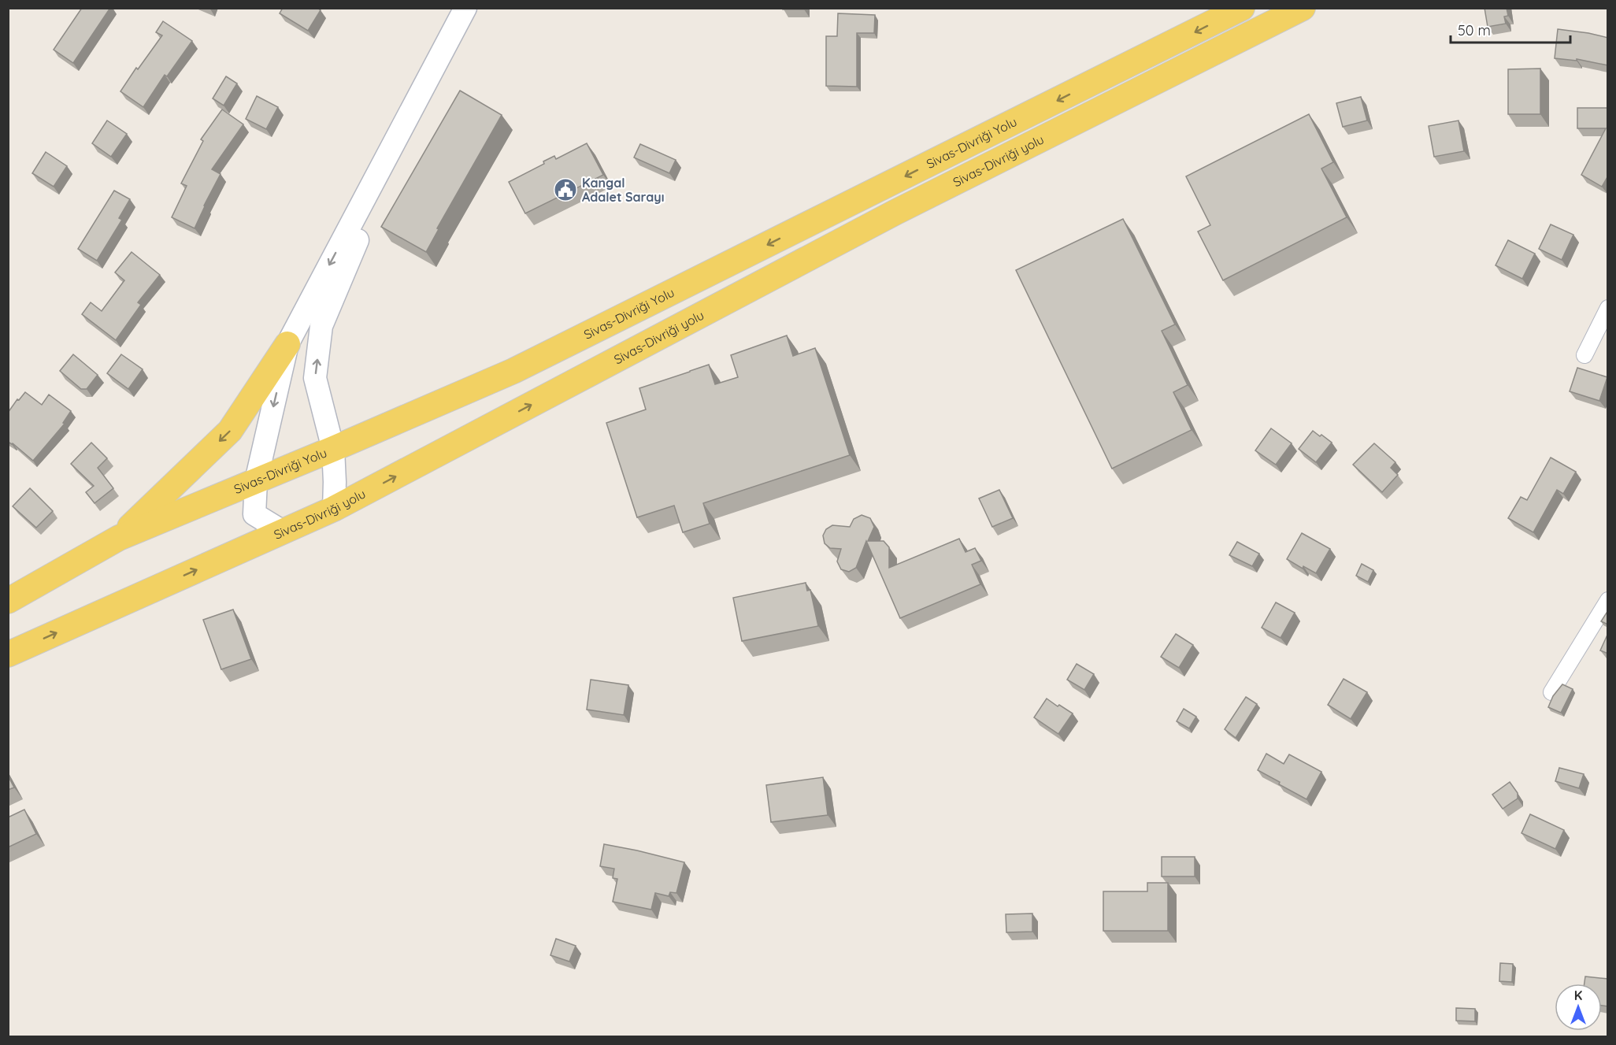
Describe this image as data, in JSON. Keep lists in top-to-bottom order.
{
  "streets": {
    "main road": ["Sivas-Divriği Yolu", "Sivas-Divriği yolu"]
  },
  "one_way": ["Sivas-Divriği Yolu", "Sivas-Divriği yolu"],
  "places": {
    "public building": ["Kangal Adalet Sarayı"]
  },
  "scale_bar": "50 m",
  "north": "top"
}
